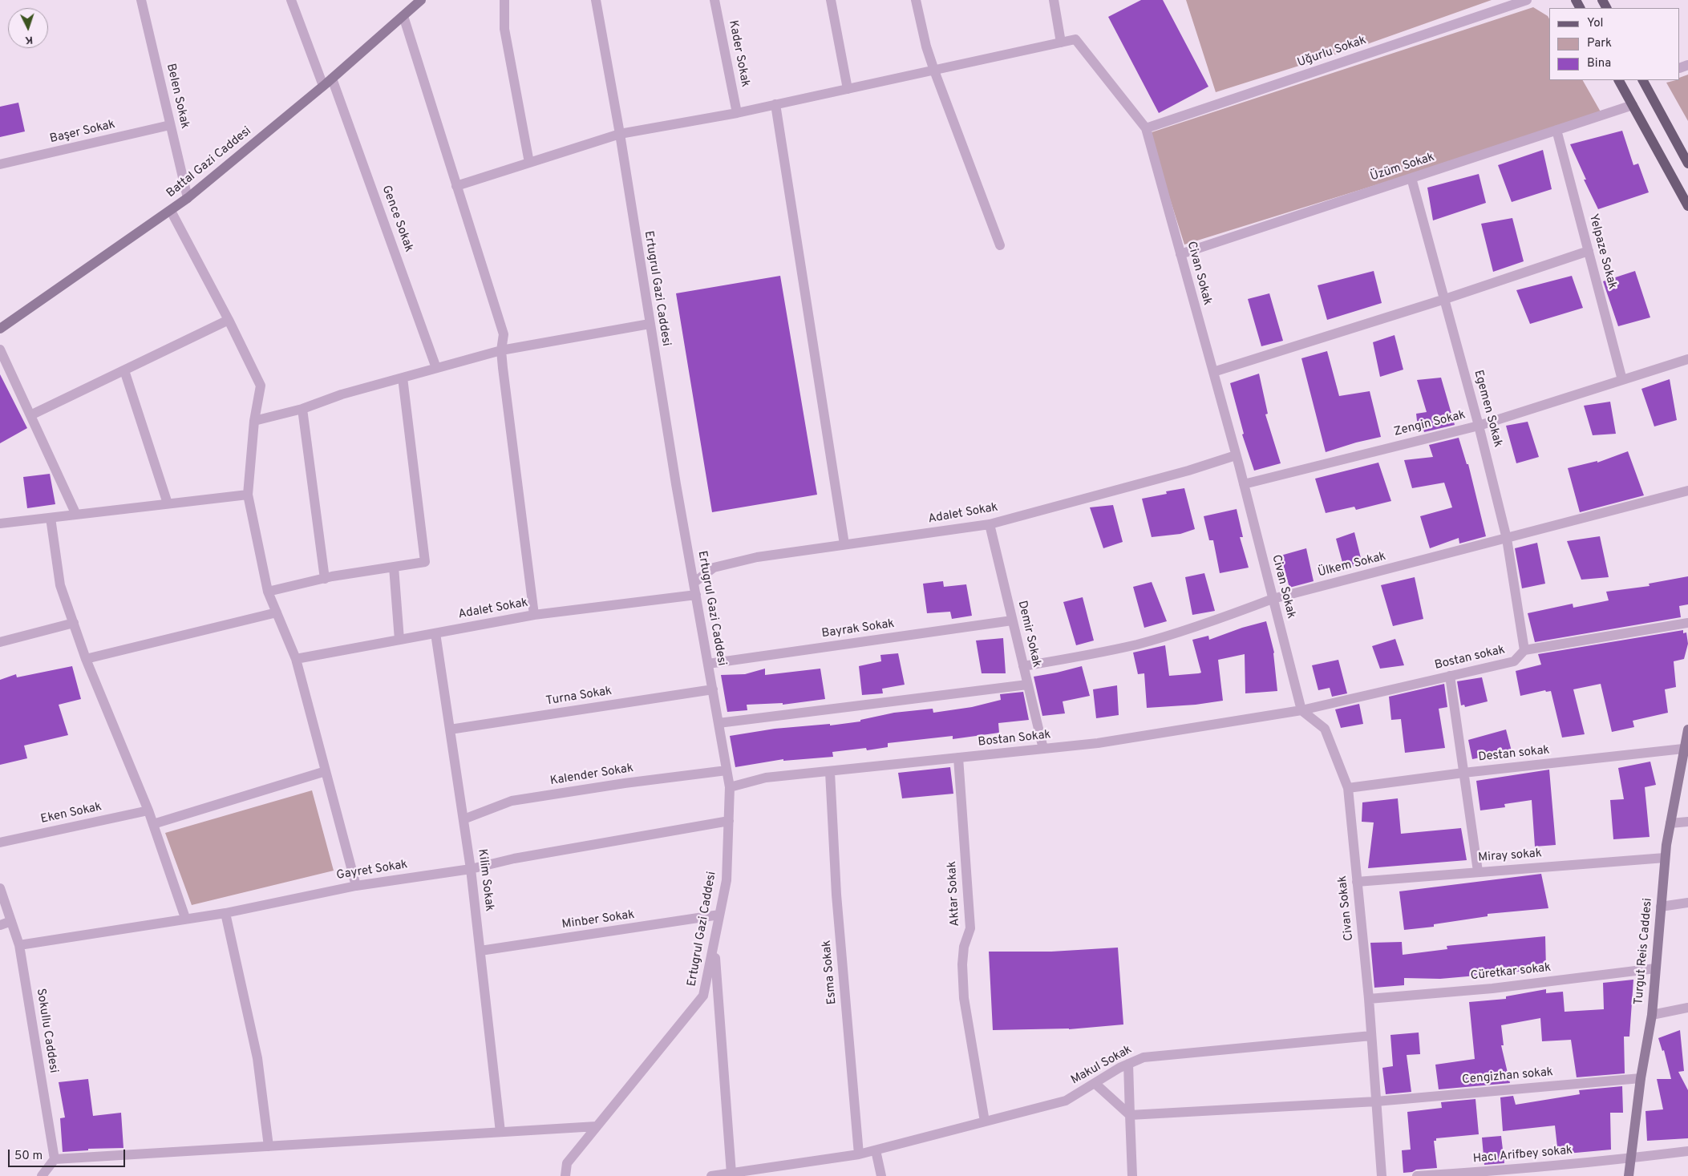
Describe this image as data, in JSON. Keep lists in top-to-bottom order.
{
  "streets": {
    "street": [
      "Uğurlu Sokak",
      "Kader Sokak",
      "Belen Sokak",
      "Başer Sokak",
      "Battal Gazi Caddesi",
      "Üzüm Sokak",
      "Gence Sokak",
      "Yelpaze Sokak",
      "Civan Sokak",
      "Ertugrul Gazi Caddesi",
      "Egemen Sokak",
      "Zengin Sokak",
      "Adalet Sokak",
      "Ülkem Sokak",
      "Bayrak Sokak",
      "Demir Sokak",
      "Bostan sokak",
      "Turna Sokak",
      "Bostan Sokak",
      "Destan sokak",
      "Kalender Sokak",
      "Eken Sokak",
      "Miray sokak",
      "Gayret Sokak",
      "Kilim Sokak",
      "Aktar Sokak",
      "Minber Sokak",
      "Turgut Reis Caddesi",
      "Esma Sokak",
      "Cüretkar sokak",
      "Sokullu Caddesi",
      "Makul Sokak",
      "Cengizhan sokak",
      "Hacı Arifbey sokak"
    ]
  },
  "crossings": [
    ["Uğurlu Sokak", "Civan Sokak"],
    ["Belen Sokak", "Başer Sokak"],
    ["Belen Sokak", "Battal Gazi Caddesi"],
    ["Battal Gazi Caddesi", "Gence Sokak"],
    ["Üzüm Sokak", "Yelpaze Sokak"],
    ["Üzüm Sokak", "Civan Sokak"],
    ["Üzüm Sokak", "Egemen Sokak"],
    ["Yelpaze Sokak", "Zengin Sokak"],
    ["Civan Sokak", "Zengin Sokak"],
    ["Civan Sokak", "Adalet Sokak"],
    ["Civan Sokak", "Ülkem Sokak"],
    ["Civan Sokak", "Bostan sokak"],
    ["Civan Sokak", "Bostan Sokak"],
    ["Civan Sokak", "Destan sokak"],
    ["Civan Sokak", "Miray sokak"],
    ["Civan Sokak", "Cüretkar sokak"],
    ["Civan Sokak", "Makul Sokak"],
    ["Civan Sokak", "Cengizhan sokak"],
    ["Ertugrul Gazi Caddesi", "Adalet Sokak"],
    ["Ertugrul Gazi Caddesi", "Bayrak Sokak"],
    ["Ertugrul Gazi Caddesi", "Turna Sokak"],
    ["Ertugrul Gazi Caddesi", "Bostan Sokak"],
    ["Ertugrul Gazi Caddesi", "Kalender Sokak"],
    ["Ertugrul Gazi Caddesi", "Gayret Sokak"],
    ["Ertugrul Gazi Caddesi", "Minber Sokak"],
    ["Egemen Sokak", "Zengin Sokak"],
    ["Egemen Sokak", "Ülkem Sokak"],
    ["Egemen Sokak", "Bostan sokak"],
    ["Adalet Sokak", "Demir Sokak"],
    ["Adalet Sokak", "Kilim Sokak"],
    ["Ülkem Sokak", "Demir Sokak"],
    ["Bayrak Sokak", "Demir Sokak"],
    ["Demir Sokak", "Bostan Sokak"],
    ["Bostan sokak", "Bostan Sokak"],
    ["Turna Sokak", "Kilim Sokak"],
    ["Bostan Sokak", "Aktar Sokak"],
    ["Bostan Sokak", "Esma Sokak"],
    ["Destan sokak", "Turgut Reis Caddesi"],
    ["Kalender Sokak", "Kilim Sokak"],
    ["Miray sokak", "Turgut Reis Caddesi"],
    ["Gayret Sokak", "Kilim Sokak"],
    ["Gayret Sokak", "Sokullu Caddesi"],
    ["Kilim Sokak", "Minber Sokak"],
    ["Aktar Sokak", "Makul Sokak"],
    ["Turgut Reis Caddesi", "Cüretkar sokak"],
    ["Turgut Reis Caddesi", "Cengizhan sokak"],
    ["Turgut Reis Caddesi", "Hacı Arifbey sokak"]
  ],
  "legend": ["Yol", "Park", "Bina"],
  "scale_bar": "50 m",
  "north": "bottom"
}
